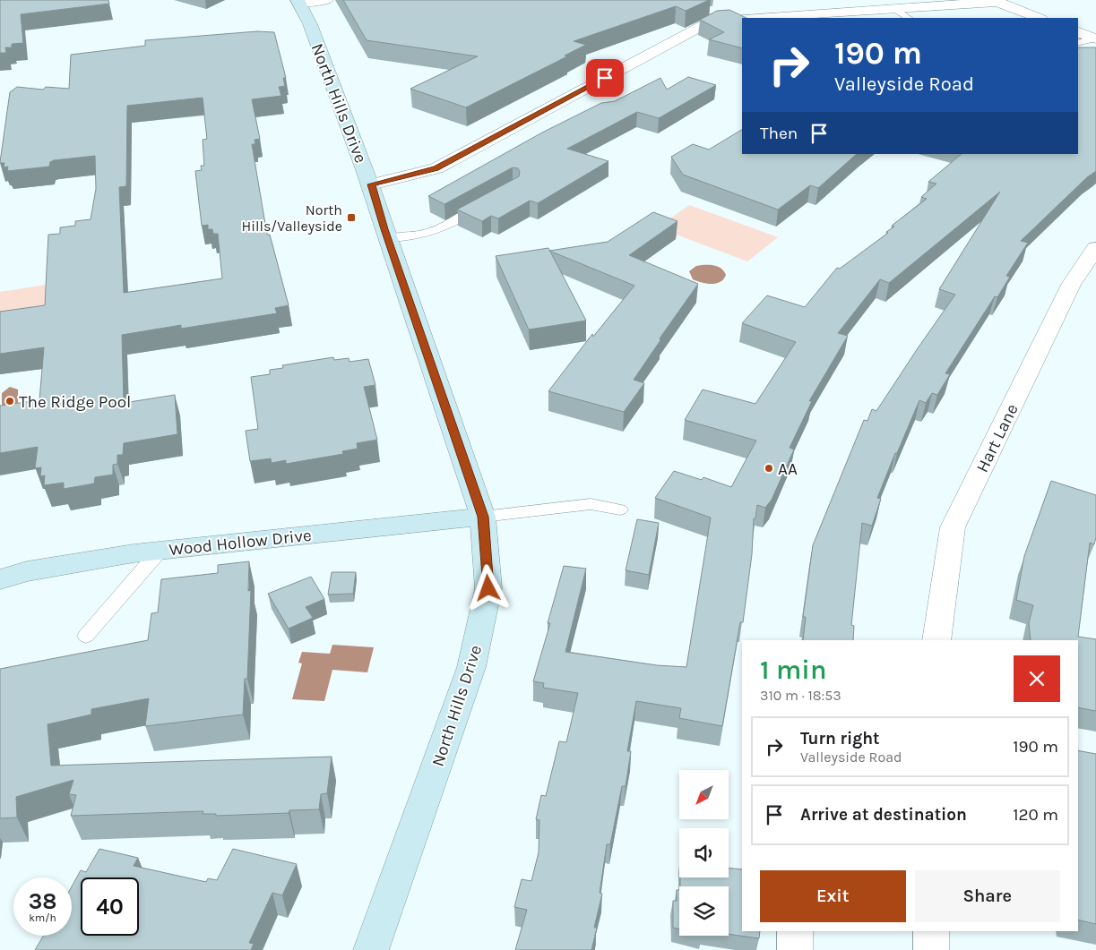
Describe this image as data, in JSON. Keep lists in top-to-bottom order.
{
  "streets": {
    "street": ["North Hills Drive", "Hart Lane", "Wood Hollow Drive"]
  },
  "crossings": [
    ["North Hills Drive", "Wood Hollow Drive"]
  ],
  "places": {
    "transit": ["North Hills/Valleyside"],
    "other": ["The Ridge Pool", "AA"]
  },
  "north": "bottom left",
  "page": {
    "turn": ["190 m", "Valleyside Road"],
    "then": "Then",
    "heading": ["1 min", "310 m · 18:53"],
    "list": [
      {
        "name": "Turn right",
        "note": "Valleyside Road",
        "value": "190 m"
      },
      {
        "name": "Arrive at destination",
        "value": "120 m"
      }
    ],
    "buttons": ["Exit", "Share"],
    "speed": "38 km/h",
    "limit": "40"
  }
}
